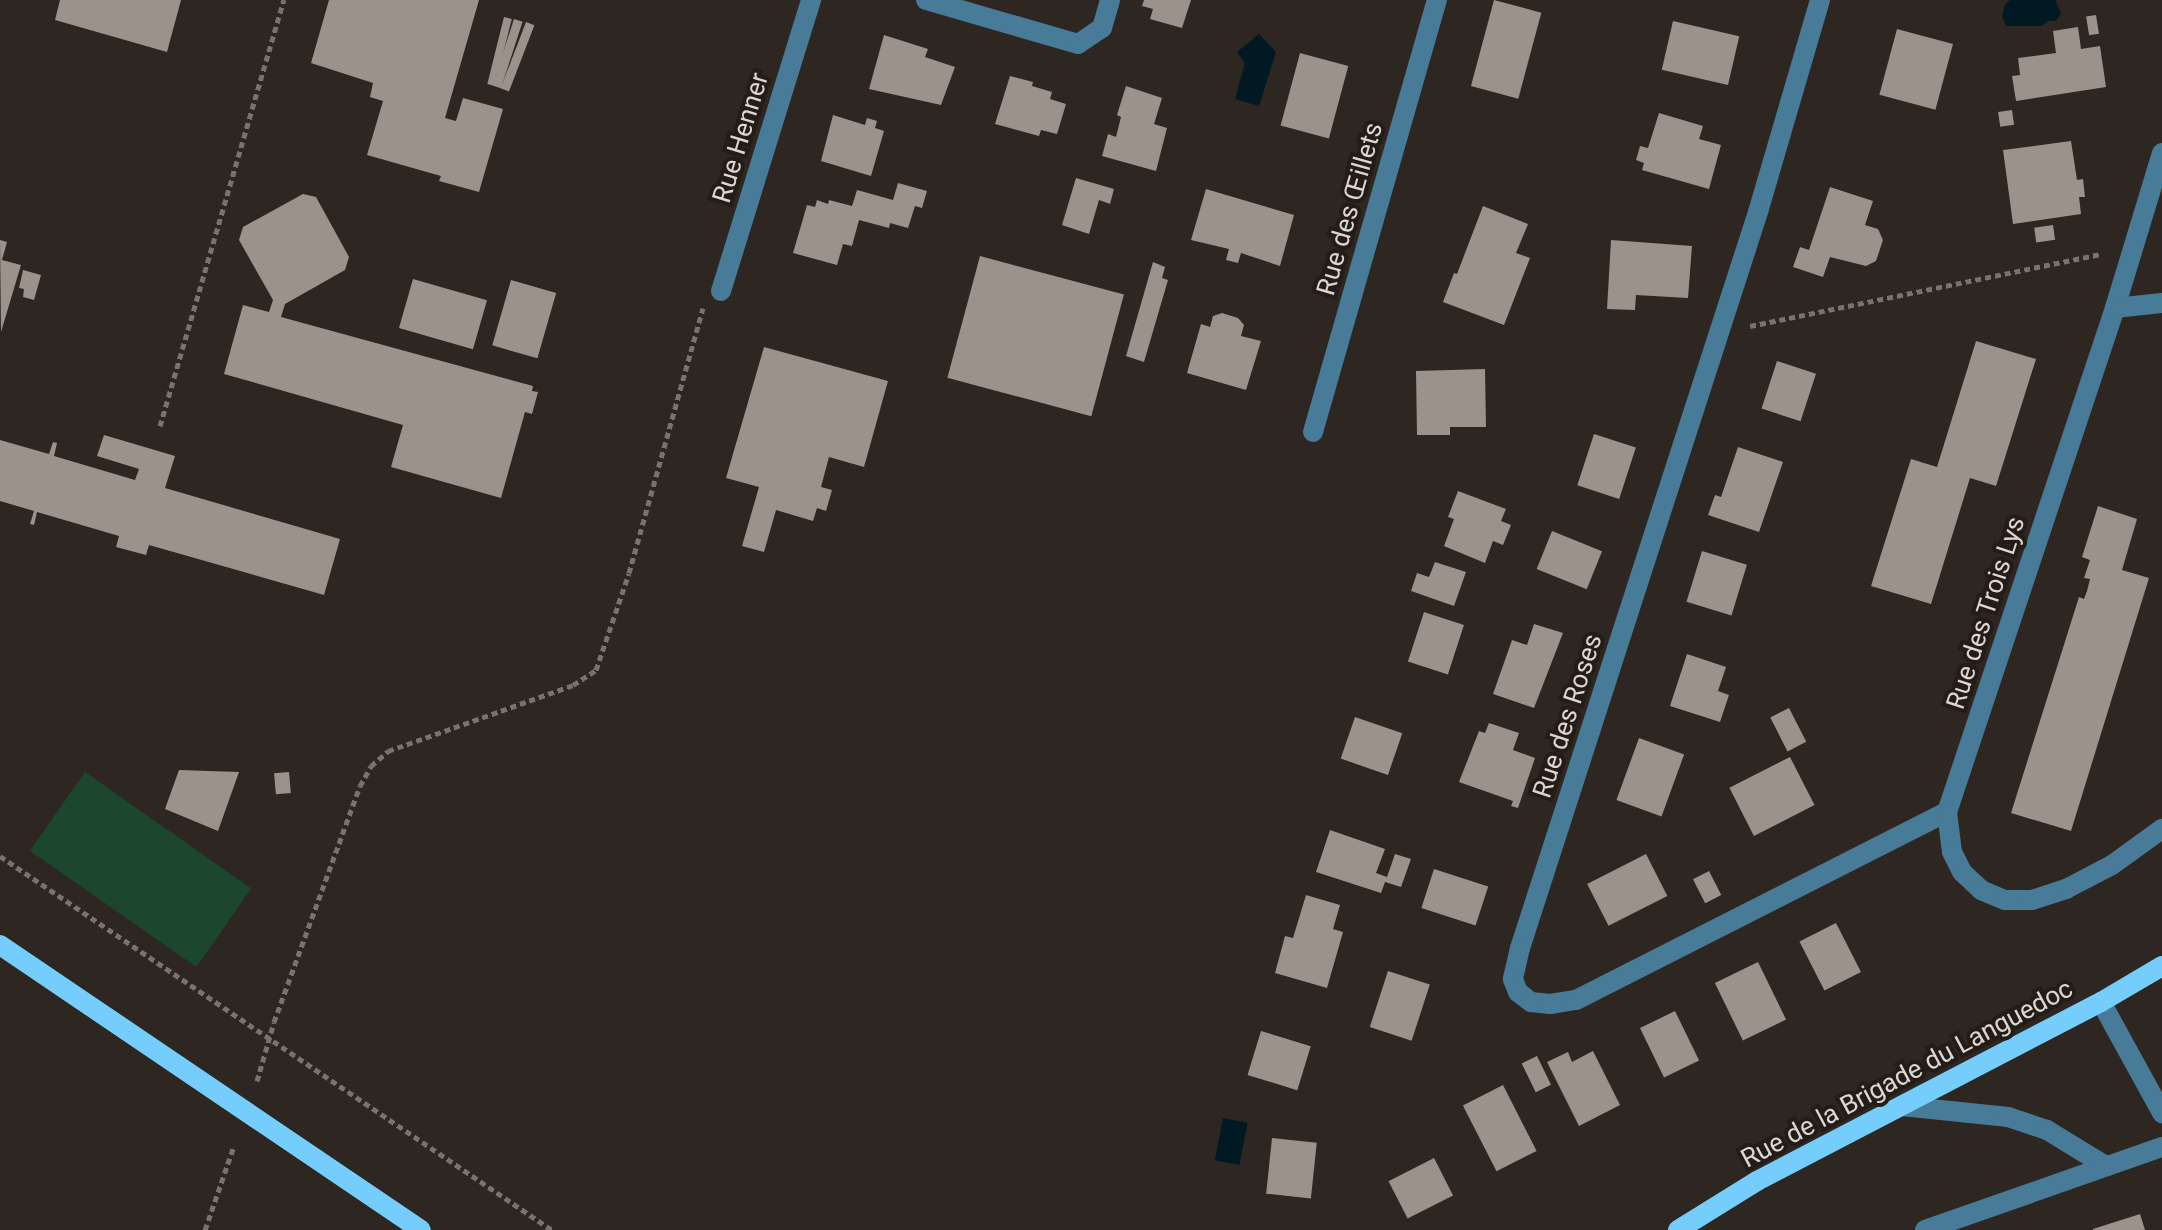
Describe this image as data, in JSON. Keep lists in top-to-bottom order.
{
  "streets": {
    "main road": ["Rue de la Brigade du Languedoc"],
    "street": [
      "Rue Henner",
      "Rue des Œillets",
      "Rue des Trois Lys",
      "Rue des Roses"
    ]
  },
  "crossings": [
    ["Rue des Trois Lys", "Rue des Roses"]
  ]
}
